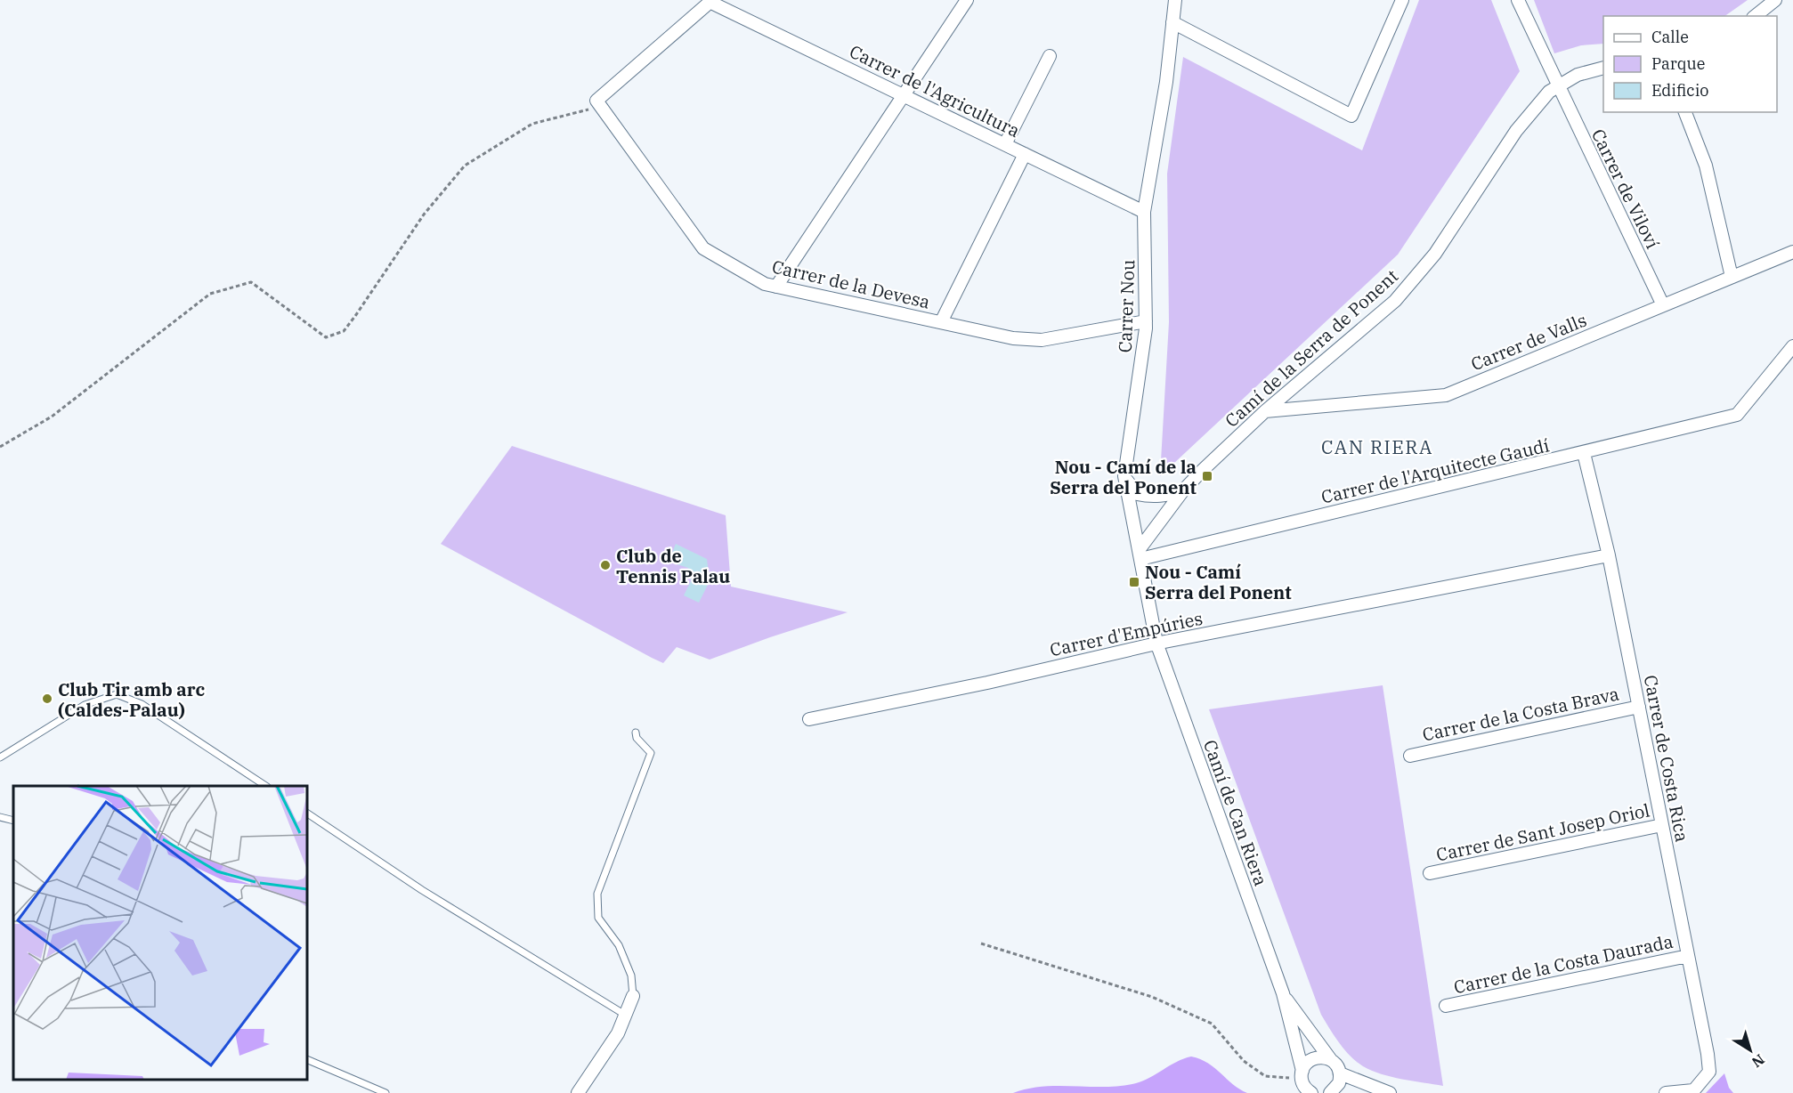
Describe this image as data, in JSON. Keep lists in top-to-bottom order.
{
  "streets": {
    "street": [
      "Carrer de l'Agricultura",
      "Carrer de Viloví",
      "Carrer de la Devesa",
      "Carrer Nou",
      "Carrer de Valls",
      "Camí de la Serra de Ponent",
      "Carrer de l'Arquitecte Gaudí",
      "Carrer d'Empúries",
      "Carrer de la Costa Brava",
      "Carrer de Costa Rica",
      "Camí de Can Riera",
      "Carrer de Sant Josep Oriol",
      "Carrer de la Costa Daurada"
    ]
  },
  "crossings": [
    ["Carrer de l'Agricultura", "Carrer Nou"],
    ["Carrer de Viloví", "Carrer de Valls"],
    ["Carrer de Viloví", "Camí de la Serra de Ponent"],
    ["Carrer de la Devesa", "Carrer Nou"],
    ["Carrer Nou", "Camí de la Serra de Ponent"],
    ["Carrer Nou", "Carrer de l'Arquitecte Gaudí"],
    ["Carrer Nou", "Carrer d'Empúries"],
    ["Carrer Nou", "Camí de Can Riera"],
    ["Carrer de Valls", "Camí de la Serra de Ponent"],
    ["Camí de la Serra de Ponent", "Carrer de l'Arquitecte Gaudí"],
    ["Carrer de l'Arquitecte Gaudí", "Carrer de Costa Rica"],
    ["Carrer d'Empúries", "Carrer de Costa Rica"],
    ["Carrer d'Empúries", "Camí de Can Riera"],
    ["Carrer de la Costa Brava", "Carrer de Costa Rica"],
    ["Carrer de Costa Rica", "Carrer de Sant Josep Oriol"],
    ["Carrer de Costa Rica", "Carrer de la Costa Daurada"]
  ],
  "districts": ["CAN RIERA"],
  "places": {
    "transit": ["Nou - Camí de la Serra del Ponent", "Nou - Camí Serra del Ponent"],
    "other": ["Club de Tennis Palau", "Club Tir amb arc (Caldes-Palau)"]
  },
  "legend": ["Calle", "Parque", "Edificio"],
  "north": "bottom right"
}
